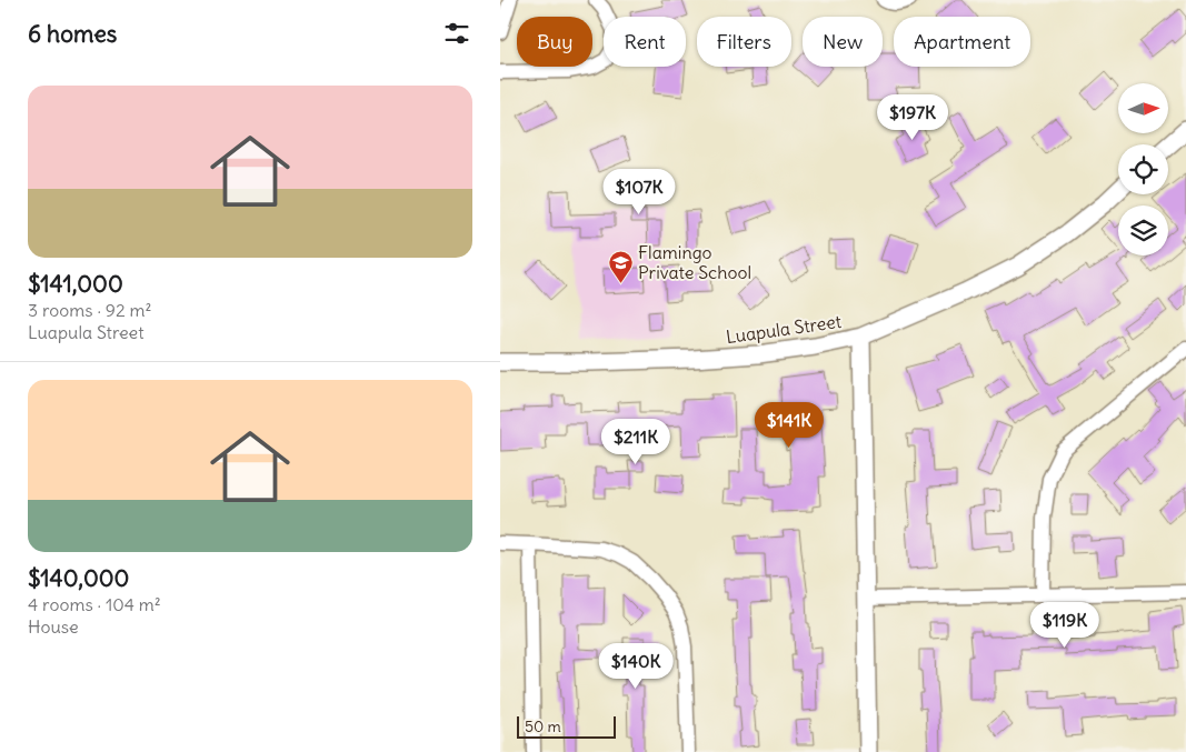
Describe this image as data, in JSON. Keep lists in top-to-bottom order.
{
  "streets": {
    "street": ["Luapula Street"]
  },
  "places": {
    "school or university": ["Flamingo Private School"]
  },
  "scale_bar": "50 m",
  "north": "right",
  "page": {
    "heading": "6 homes",
    "chip": [
      "Buy",
      "Rent",
      "Filters",
      "New",
      "Apartment"
    ],
    "list": [
      {
        "name": "$141,000",
        "note": "3 rooms · 92 m² · Luapula Street"
      },
      {
        "name": "$140,000",
        "note": "4 rooms · 104 m² · House"
      }
    ],
    "price": [
      "$197K",
      "$107K",
      "$141K",
      "$211K",
      "$119K",
      "$140K"
    ],
    "scale": "50 m"
  }
}
